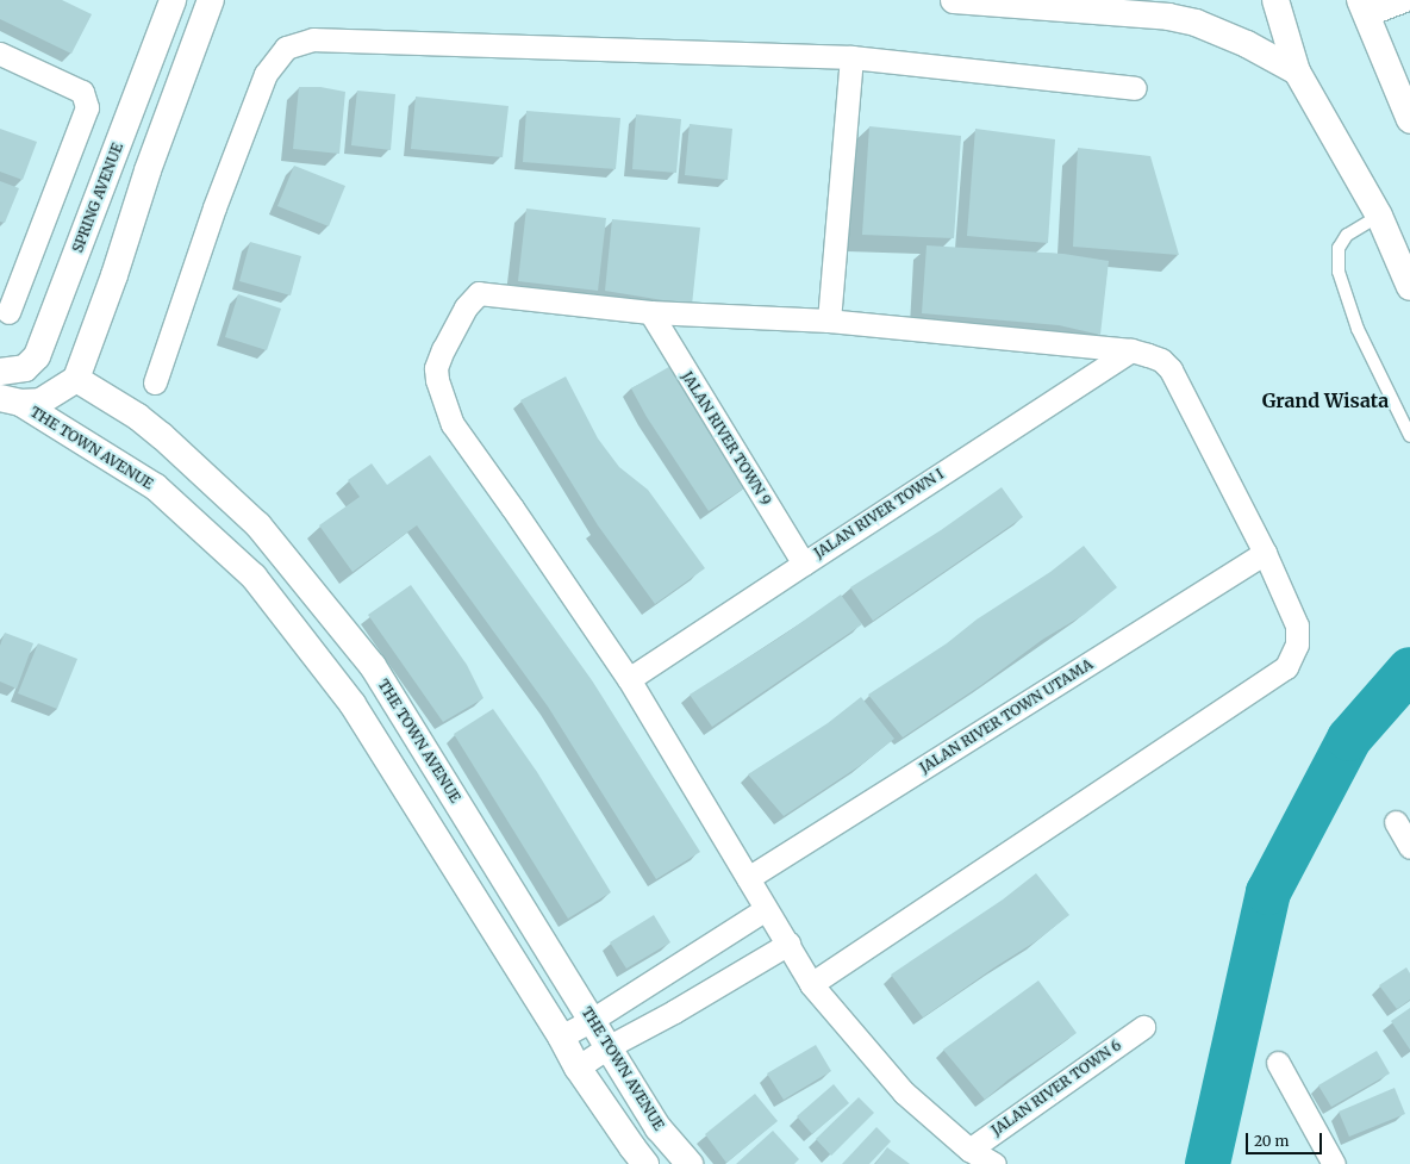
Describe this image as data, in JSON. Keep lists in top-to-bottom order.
{
  "streets": {
    "street": [
      "SPRING AVENUE",
      "JALAN RIVER TOWN 9",
      "THE TOWN AVENUE",
      "JALAN RIVER TOWN I",
      "JALAN RIVER TOWN UTAMA",
      "JALAN RIVER TOWN 6"
    ]
  },
  "crossings": [
    ["JALAN RIVER TOWN 9", "JALAN RIVER TOWN I"]
  ],
  "districts": ["Grand Wisata"],
  "scale_bar": "20 m"
}
